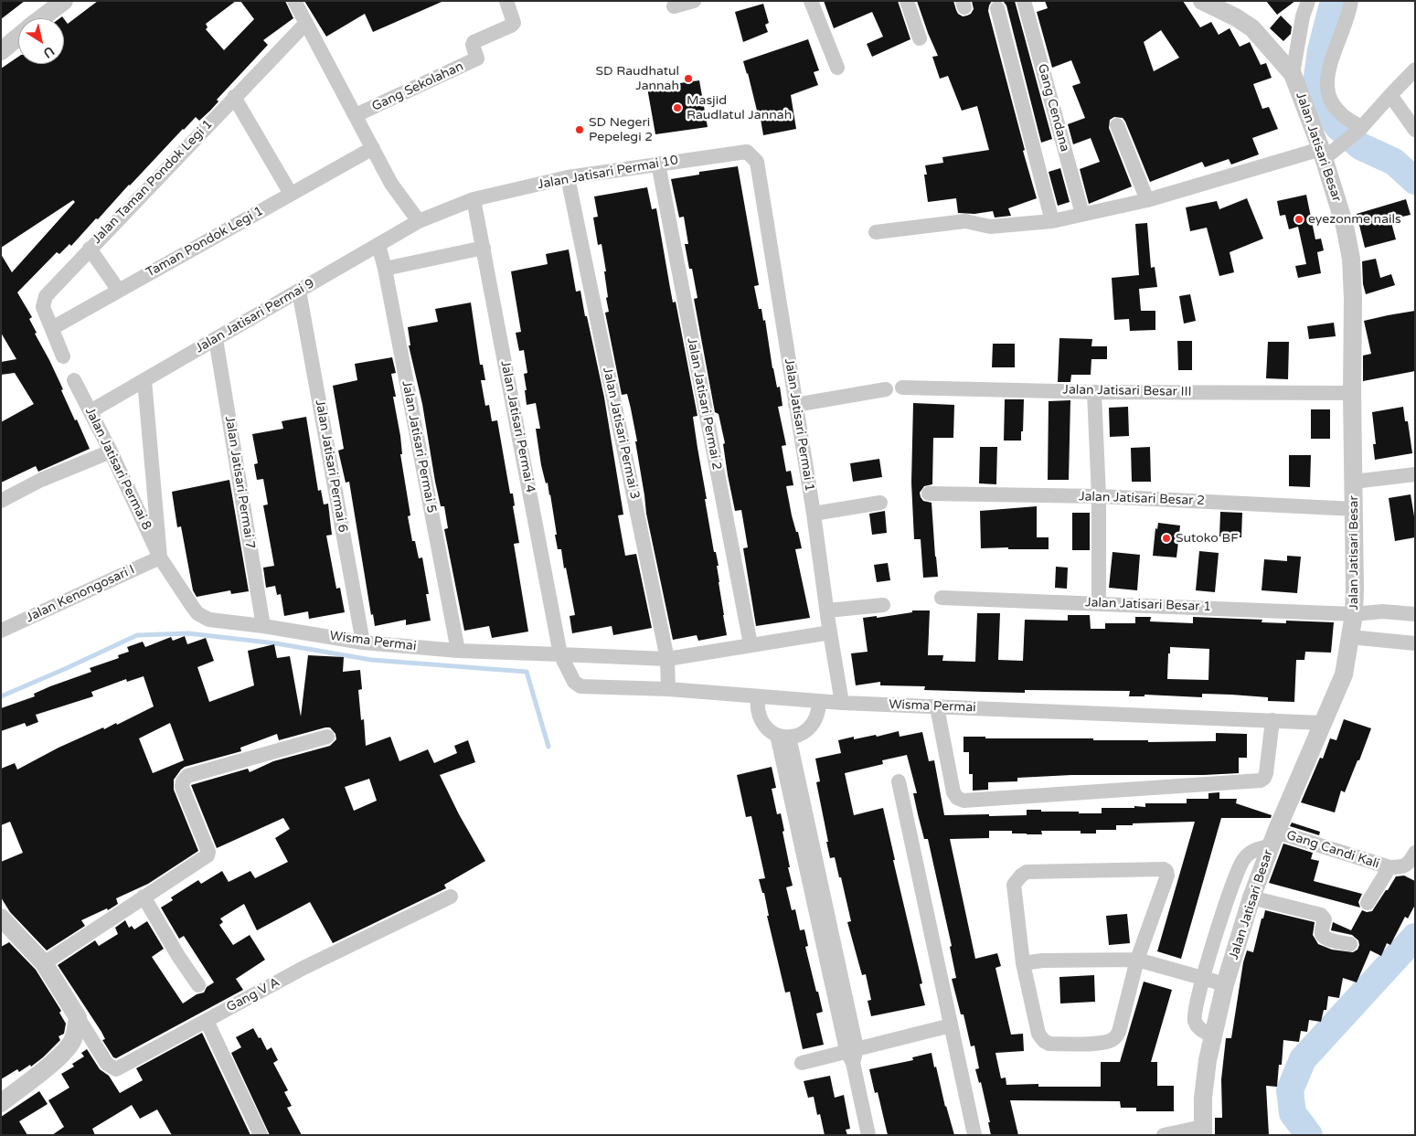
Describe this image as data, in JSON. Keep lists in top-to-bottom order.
{
  "streets": {
    "street": [
      "Gang Sekolahan",
      "Gang Cendana",
      "Jalan Jatisari Besar",
      "Jalan Jatisari Permai 10",
      "Jalan Taman Pondok Legi 1",
      "Taman Pondok Legi 1",
      "Jalan Jatisari Permai 9",
      "Jalan Jatisari Besar III",
      "Jalan Jatisari Permai 2",
      "Jalan Jatisari Permai 1",
      "Jalan Jatisari Permai 4",
      "Jalan Jatisari Permai 3",
      "Jalan Jatisari Permai 5",
      "Jalan Jatisari Permai 6",
      "Jalan Jatisari Permai 8",
      "Jalan Jatisari Permai 7",
      "Jalan Jatisari Besar 2",
      "Jalan Kenongosari I",
      "Jalan Jatisari Besar 1",
      "Wisma Permai",
      "Gang Candi Kali",
      "Gang V A"
    ]
  },
  "crossings": [
    ["Jalan Jatisari Besar", "Jalan Jatisari Besar III"],
    ["Jalan Jatisari Besar", "Jalan Jatisari Besar 2"],
    ["Jalan Jatisari Besar", "Jalan Jatisari Besar 1"],
    ["Jalan Jatisari Besar", "Wisma Permai"],
    ["Jalan Jatisari Besar", "Gang Candi Kali"],
    ["Jalan Jatisari Permai 10", "Jalan Jatisari Permai 9"],
    ["Jalan Jatisari Permai 10", "Jalan Jatisari Permai 2"],
    ["Jalan Jatisari Permai 10", "Jalan Jatisari Permai 1"],
    ["Jalan Jatisari Permai 10", "Jalan Jatisari Permai 4"],
    ["Jalan Jatisari Permai 10", "Jalan Jatisari Permai 3"],
    ["Jalan Taman Pondok Legi 1", "Taman Pondok Legi 1"],
    ["Jalan Jatisari Permai 9", "Jalan Jatisari Permai 5"],
    ["Jalan Jatisari Permai 9", "Jalan Jatisari Permai 6"],
    ["Jalan Jatisari Permai 9", "Jalan Jatisari Permai 8"],
    ["Jalan Jatisari Permai 9", "Jalan Jatisari Permai 7"],
    ["Jalan Jatisari Permai 2", "Wisma Permai"],
    ["Jalan Jatisari Permai 1", "Wisma Permai"],
    ["Jalan Jatisari Permai 4", "Wisma Permai"],
    ["Jalan Jatisari Permai 3", "Wisma Permai"],
    ["Jalan Jatisari Permai 5", "Wisma Permai"],
    ["Jalan Jatisari Permai 6", "Wisma Permai"],
    ["Jalan Jatisari Permai 8", "Jalan Kenongosari I"],
    ["Jalan Jatisari Permai 8", "Wisma Permai"],
    ["Jalan Jatisari Permai 7", "Wisma Permai"]
  ],
  "places": [
    "SD Raudhatul Jannah",
    "Masjid Raudlatul Jannah",
    "SD Negeri Pepelegi 2",
    "eyezonme nails",
    "Sutoko BF"
  ],
  "north": "bottom right"
}
